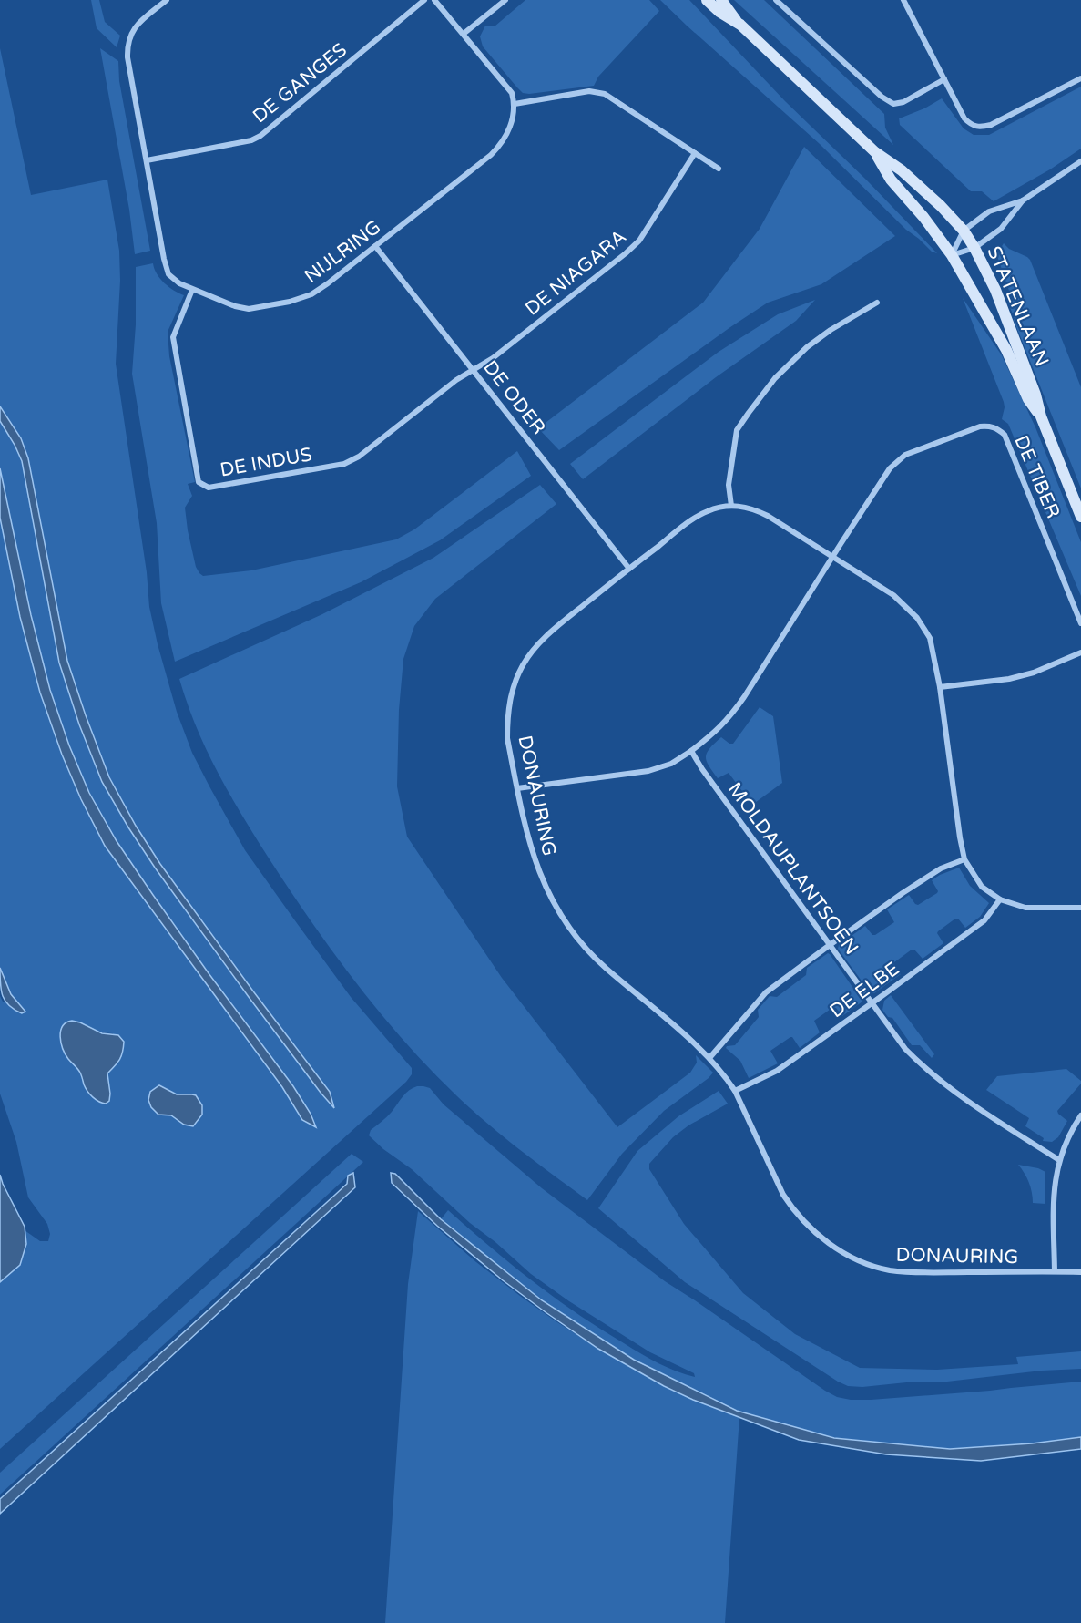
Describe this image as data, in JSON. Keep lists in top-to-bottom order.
{
  "streets": {
    "main road": ["STATENLAAN"],
    "street": [
      "DE GANGES",
      "NIJLRING",
      "DE NIAGARA",
      "DE ODER",
      "DE INDUS",
      "DE TIBER",
      "DONAURING",
      "MOLDAUPLANTSOEN",
      "DE ELBE"
    ]
  },
  "crossings": [
    ["DE GANGES", "NIJLRING"],
    ["NIJLRING", "DE ODER"],
    ["NIJLRING", "DE INDUS"],
    ["DE NIAGARA", "DE ODER"],
    ["DE NIAGARA", "DE INDUS"],
    ["DE ODER", "DE INDUS"],
    ["DE ODER", "DONAURING"],
    ["DE TIBER", "DONAURING"],
    ["DONAURING", "DE ELBE"],
    ["MOLDAUPLANTSOEN", "DE ELBE"]
  ]
}
